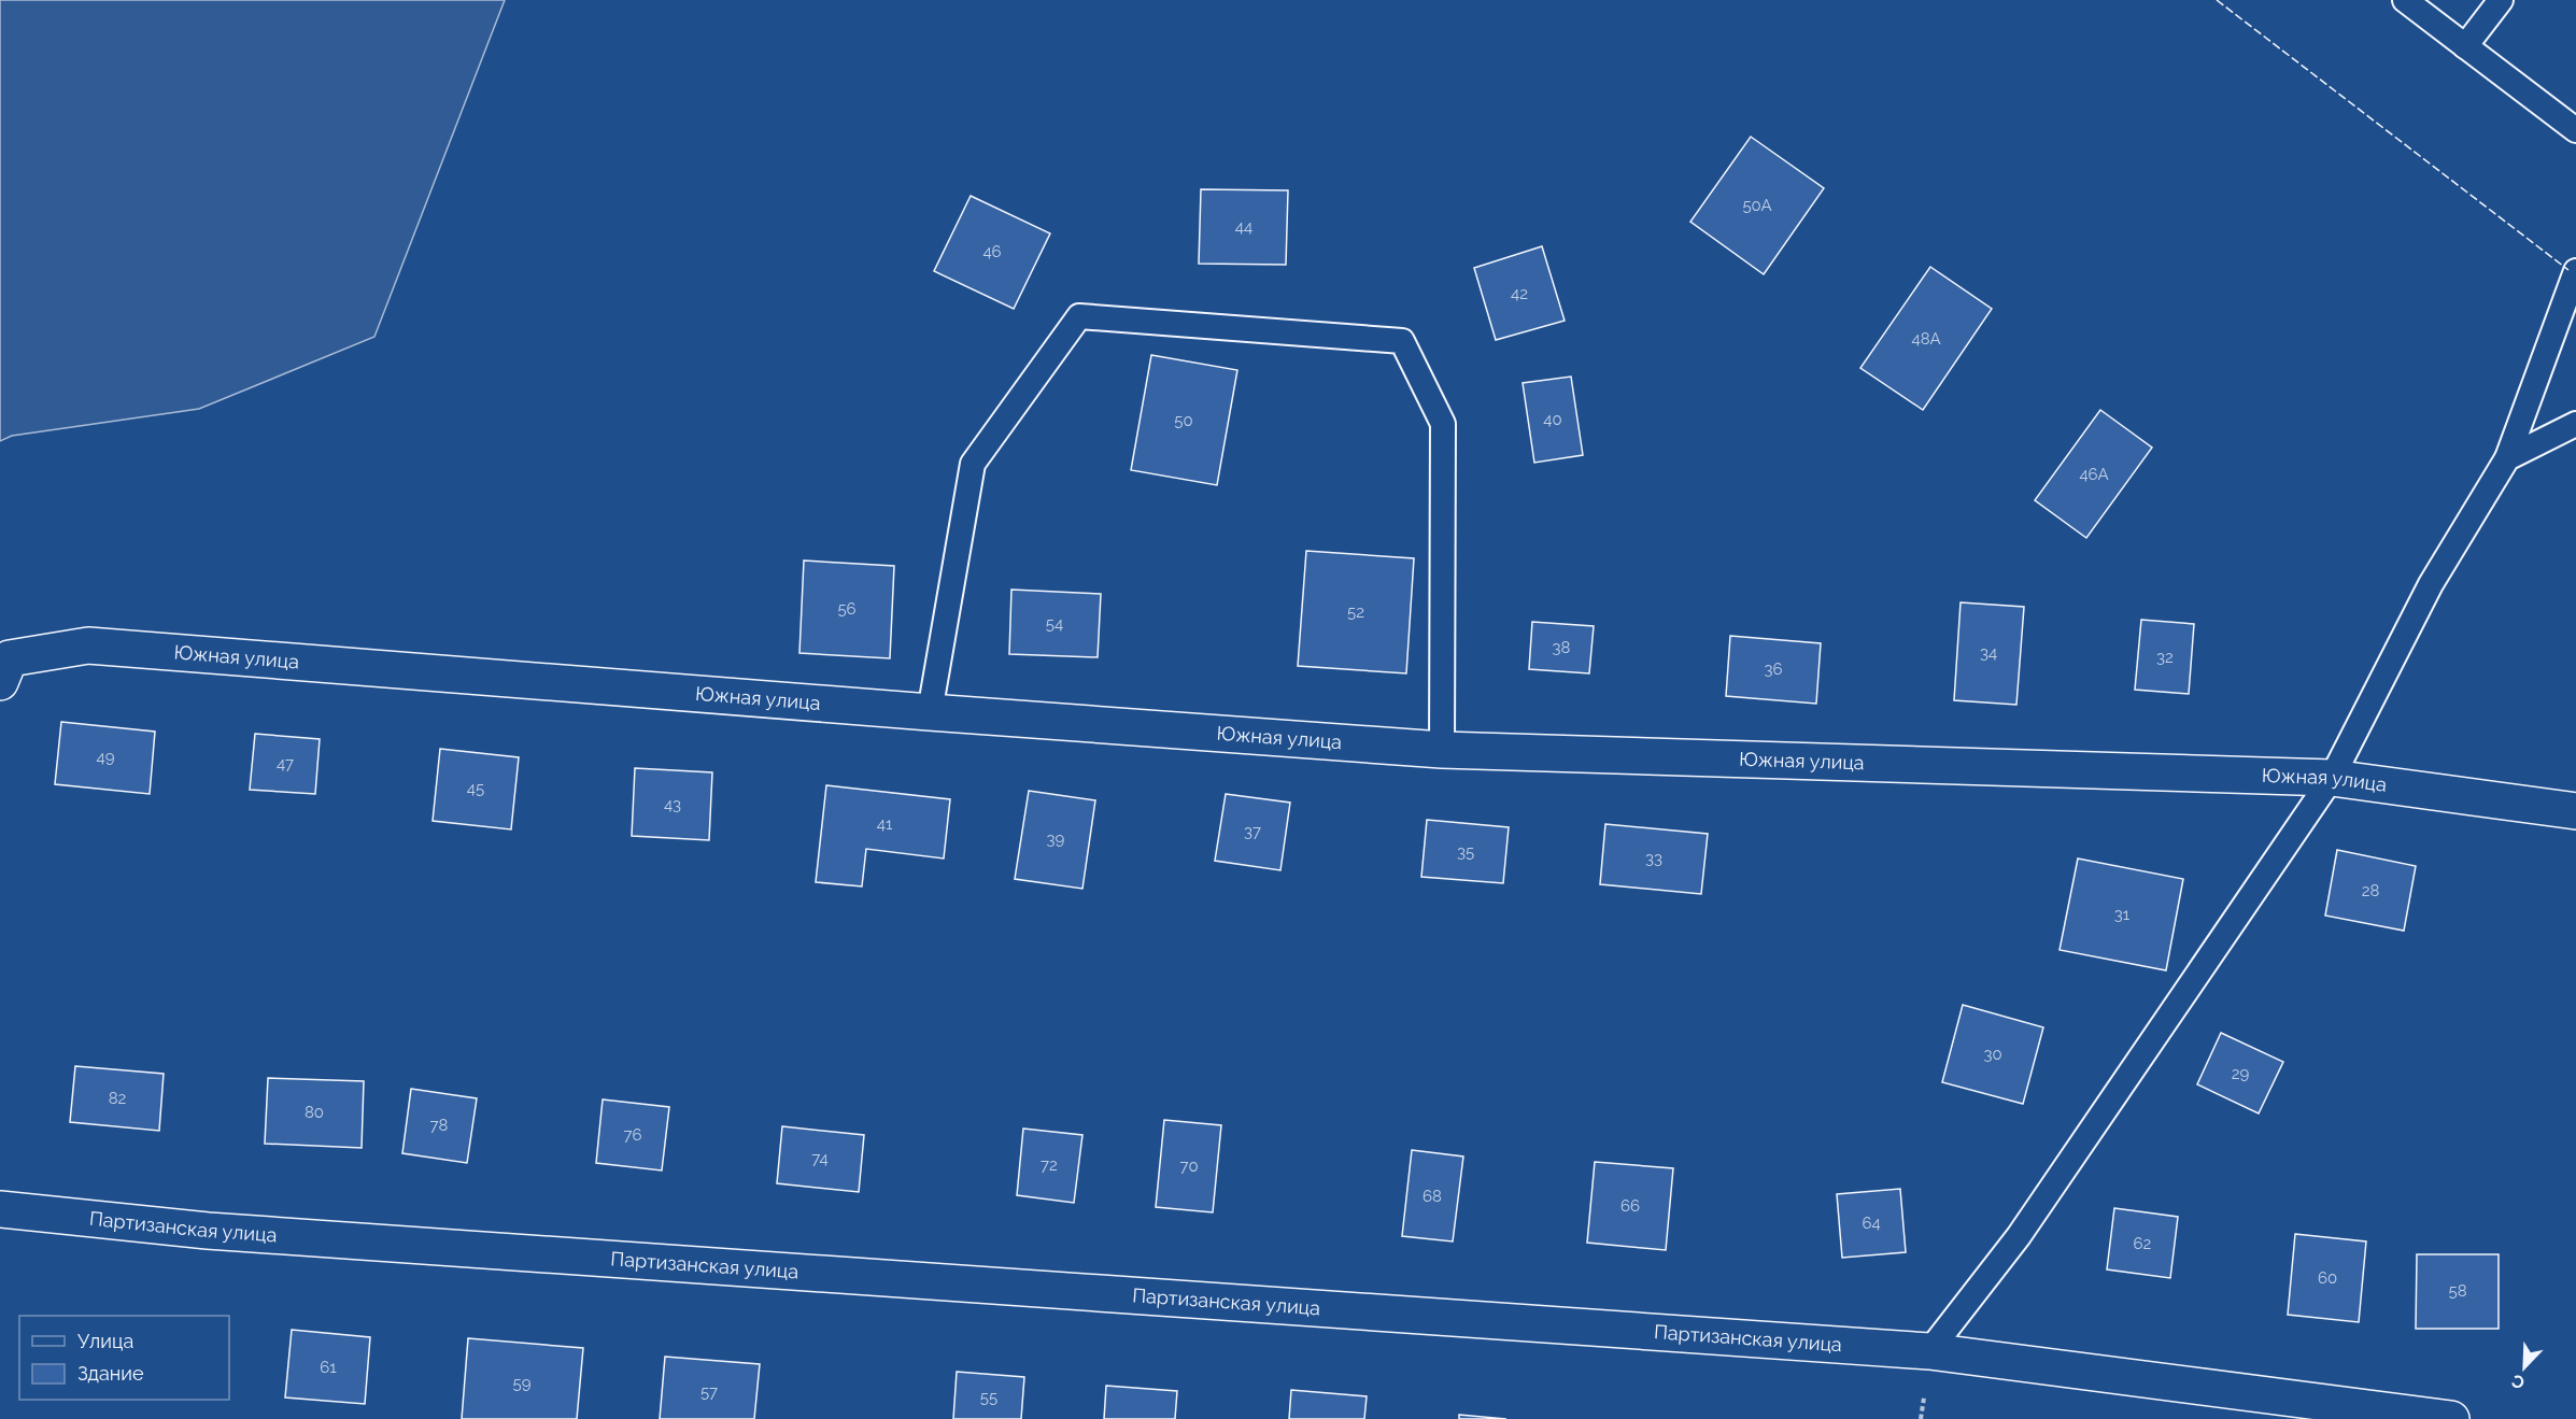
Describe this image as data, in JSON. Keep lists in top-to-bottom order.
{
  "streets": {
    "street": ["Южная улица", "Партизанская улица"]
  },
  "house_numbers": [
    "50А",
    "44",
    "46",
    "42",
    "48А",
    "40",
    "50",
    "46А",
    "56",
    "52",
    "54",
    "38",
    "34",
    "32",
    "36",
    "49",
    "47",
    "45",
    "43",
    "41",
    "37",
    "39",
    "35",
    "33",
    "28",
    "31",
    "30",
    "29",
    "82",
    "80",
    "78",
    "76",
    "74",
    "72",
    "70",
    "68",
    "66",
    "64",
    "62",
    "60",
    "58",
    "61",
    "59",
    "57",
    "55"
  ],
  "legend": ["Улица", "Здание"],
  "north": "bottom left"
}
